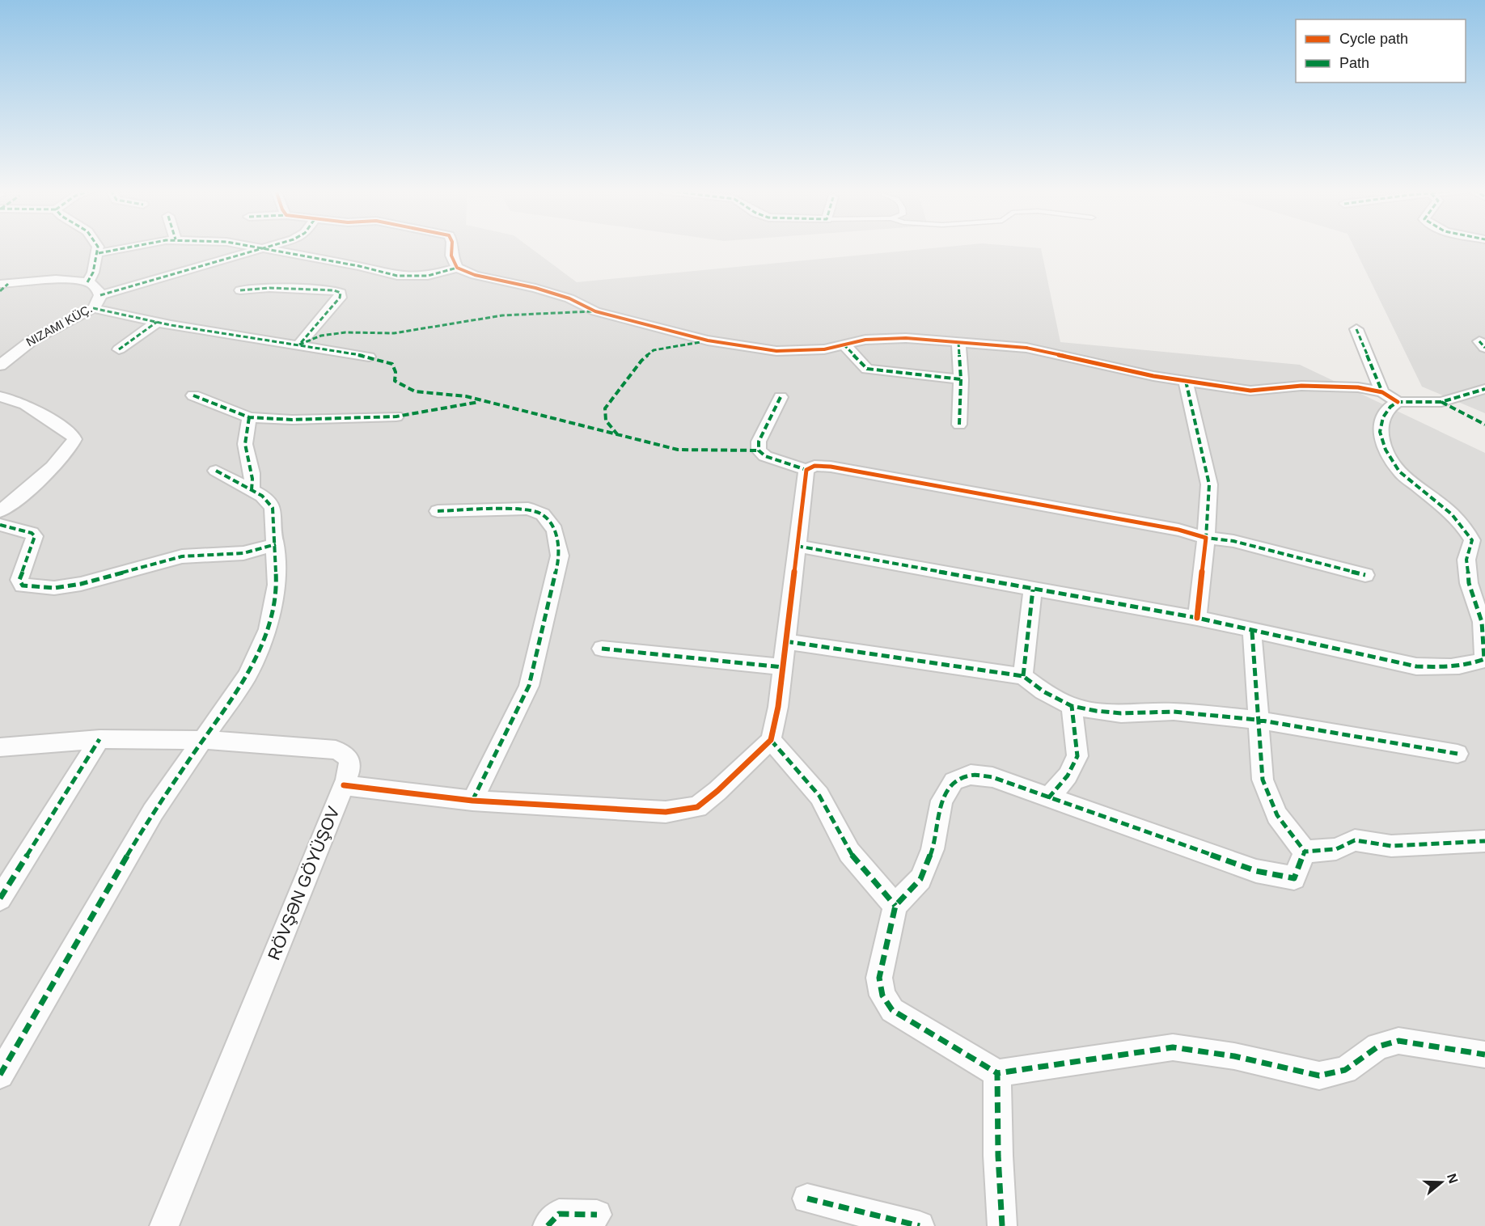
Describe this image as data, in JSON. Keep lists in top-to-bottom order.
{
  "streets": {
    "street": ["NIZAMI KÜÇ.", "RÖVŞƏN GÖYÜŞOV"]
  },
  "legend": ["Cycle path", "Path"],
  "north": "right"
}
